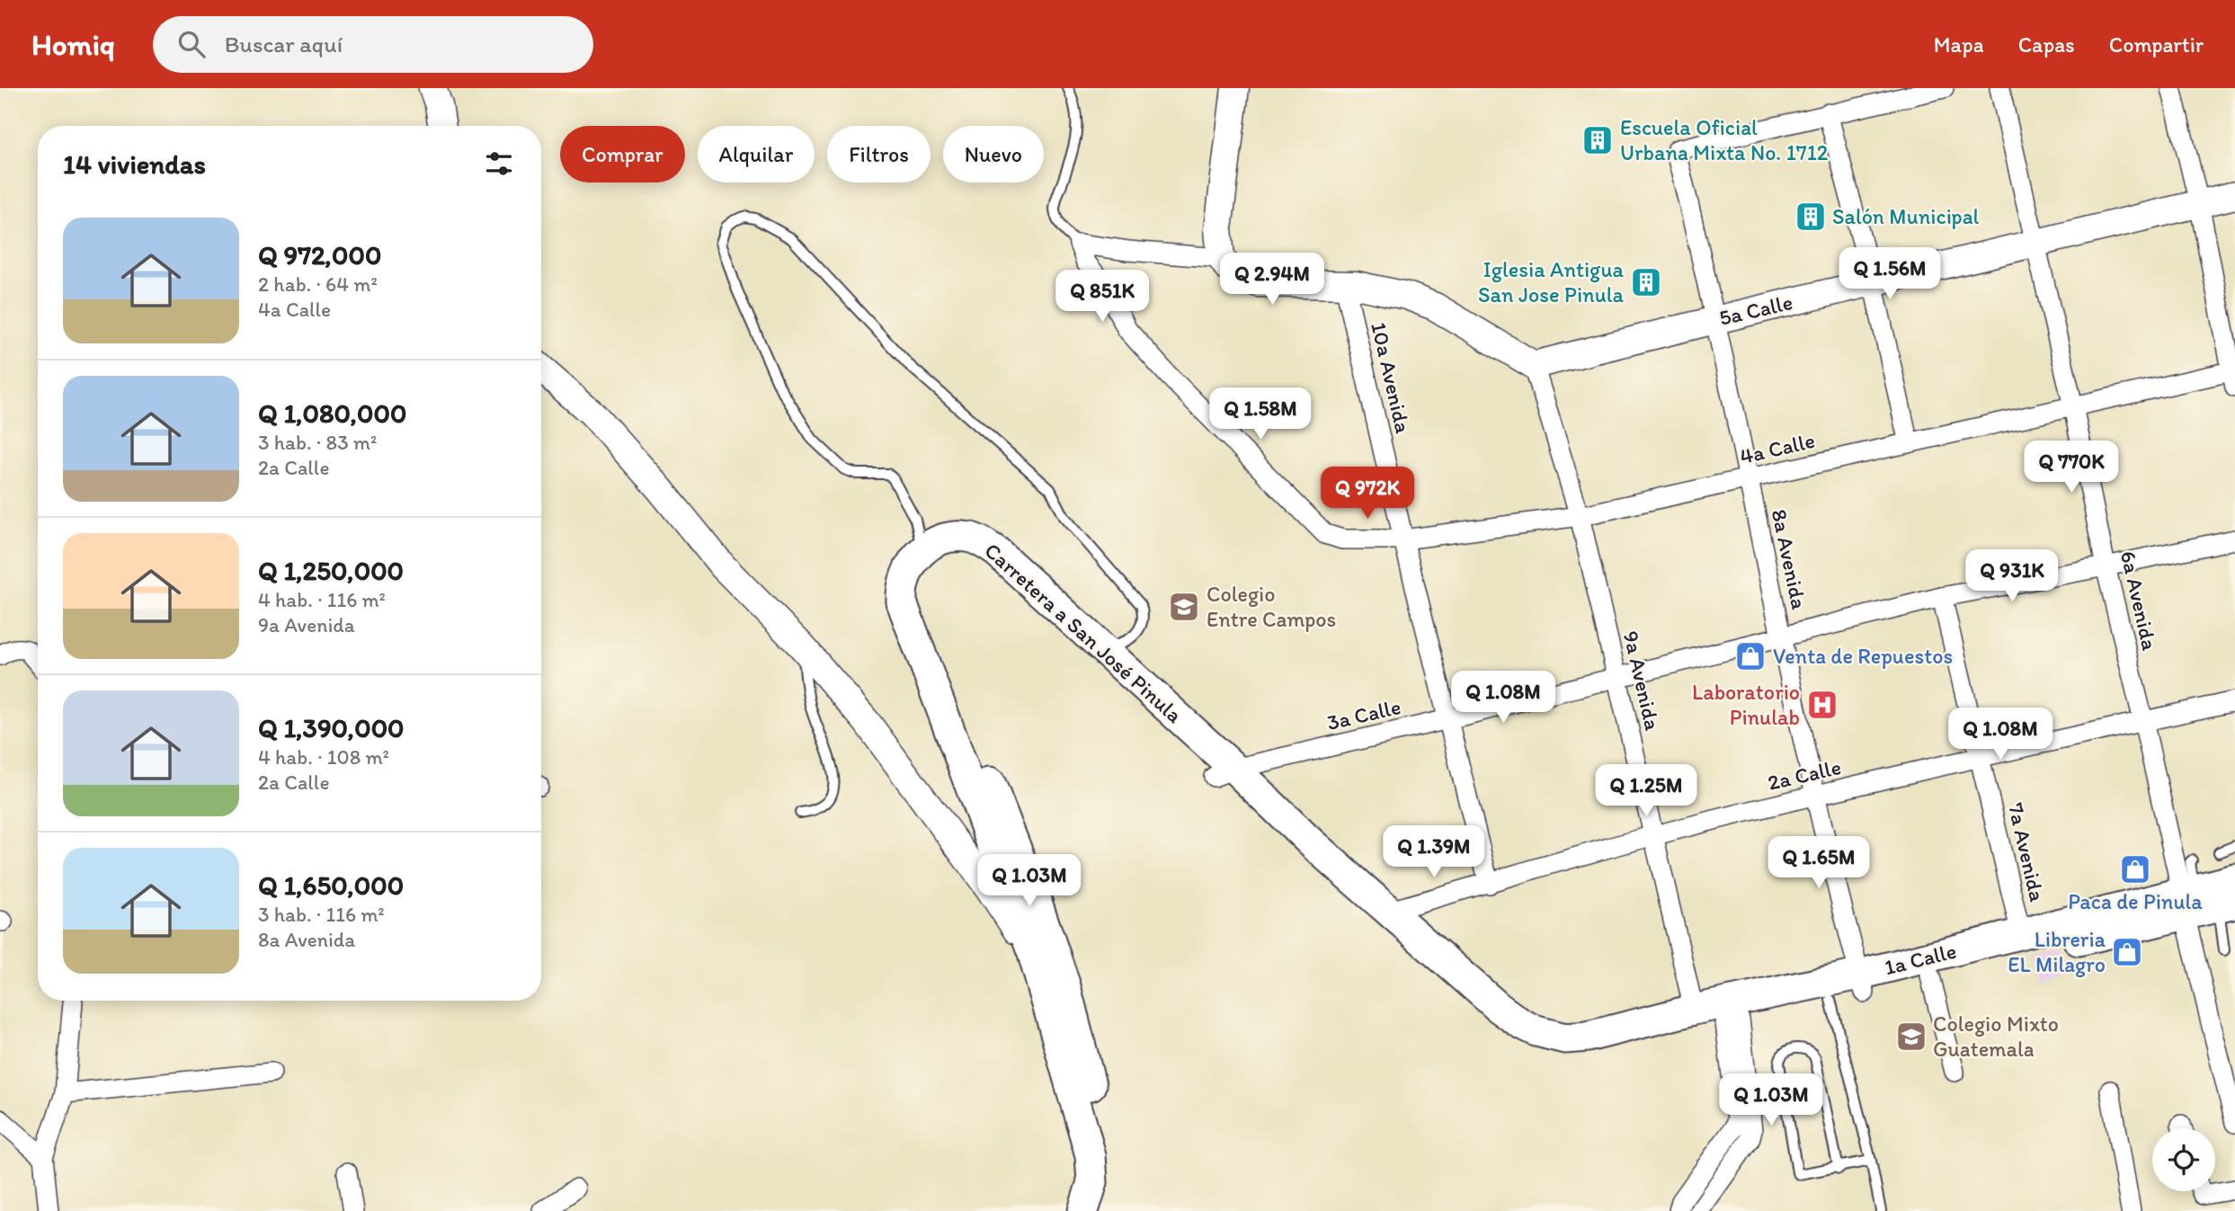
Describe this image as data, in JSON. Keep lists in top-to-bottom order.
{
  "streets": {
    "main road": ["Carretera a San José Pinula", "1a Calle"],
    "street": [
      "5a Calle",
      "10a Avenida",
      "4a Calle",
      "8a Avenida",
      "6a Avenida",
      "9a Avenida",
      "3a Calle",
      "2a Calle",
      "7a Avenida"
    ]
  },
  "crossings": [
    ["5a Calle", "8a Avenida"],
    ["5a Calle", "6a Avenida"],
    ["5a Calle", "9a Avenida"],
    ["10a Avenida", "4a Calle"],
    ["10a Avenida", "3a Calle"],
    ["10a Avenida", "2a Calle"],
    ["4a Calle", "8a Avenida"],
    ["4a Calle", "6a Avenida"],
    ["4a Calle", "9a Avenida"],
    ["8a Avenida", "3a Calle"],
    ["8a Avenida", "2a Calle"],
    ["8a Avenida", "1a Calle"],
    ["6a Avenida", "3a Calle"],
    ["6a Avenida", "2a Calle"],
    ["6a Avenida", "1a Calle"],
    ["Carretera a San José Pinula", "3a Calle"],
    ["Carretera a San José Pinula", "2a Calle"],
    ["Carretera a San José Pinula", "1a Calle"],
    ["9a Avenida", "3a Calle"],
    ["9a Avenida", "2a Calle"],
    ["9a Avenida", "1a Calle"],
    ["3a Calle", "7a Avenida"],
    ["2a Calle", "7a Avenida"],
    ["7a Avenida", "1a Calle"]
  ],
  "places": {
    "building": ["Escuela Oficial Urbana Mixta No. 1712", "Salón Municipal", "Iglesia Antigua San Jose Pinula"],
    "school or university": ["Colegio Entre Campos", "Colegio Mixto Guatemala"],
    "shop": ["Venta de Repuestos", "Paca de Pinula", "Libreria EL Milagro"],
    "hospital": ["Laboratorio Pinulab"]
  },
  "page": {
    "header": "Homiq",
    "search": "Buscar aquí",
    "nav": ["Mapa", "Capas", "Compartir"],
    "chip": [
      "Comprar",
      "Alquilar",
      "Filtros",
      "Nuevo"
    ],
    "heading": "14 viviendas",
    "list": [
      {
        "name": "Q 972,000",
        "note": "2 hab. · 64 m² · 4a Calle"
      },
      {
        "name": "Q 1,080,000",
        "note": "3 hab. · 83 m² · 2a Calle"
      },
      {
        "name": "Q 1,250,000",
        "note": "4 hab. · 116 m² · 9a Avenida"
      },
      {
        "name": "Q 1,390,000",
        "note": "4 hab. · 108 m² · 2a Calle"
      },
      {
        "name": "Q 1,650,000",
        "note": "3 hab. · 116 m² · 8a Avenida"
      }
    ],
    "price": [
      "Q 1.56M",
      "Q 2.94M",
      "Q 851K",
      "Q 1.58M",
      "Q 770K",
      "Q 972K",
      "Q 931K",
      "Q 1.08M",
      "Q 1.08M",
      "Q 1.25M",
      "Q 1.39M",
      "Q 1.65M",
      "Q 1.03M",
      "Q 1.03M"
    ]
  }
}
